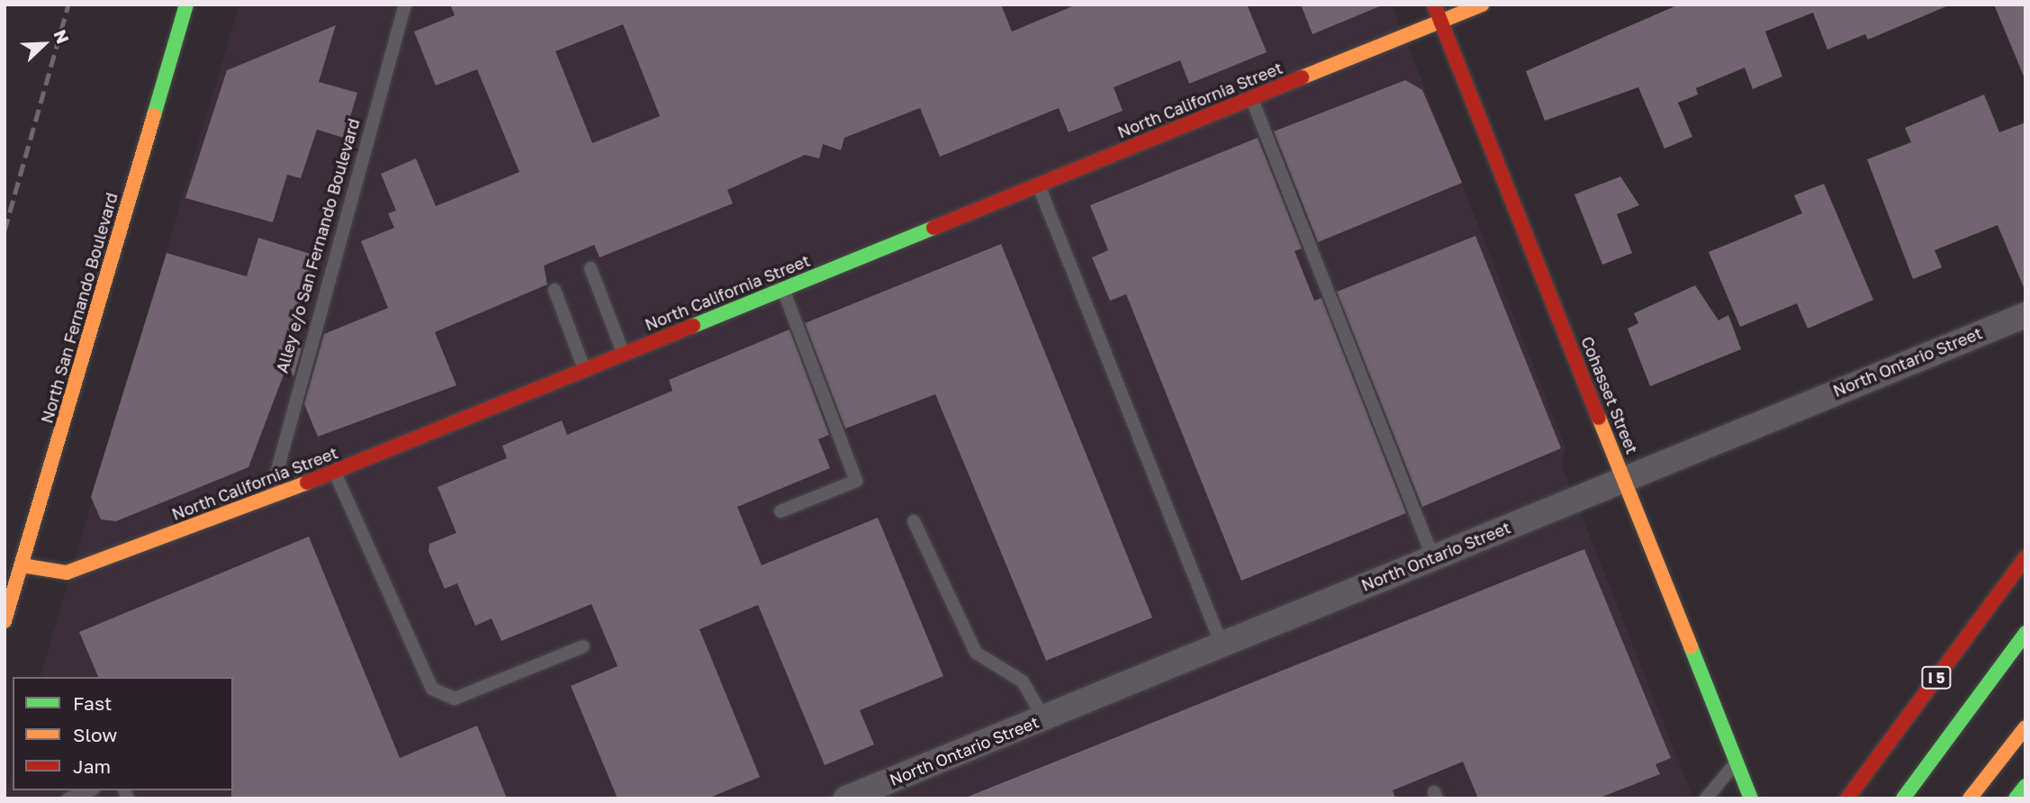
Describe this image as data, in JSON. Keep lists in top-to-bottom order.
{
  "streets": {
    "main road": [
      "North California Street",
      "North San Fernando Boulevard",
      "Cohasset Street",
      "I 5"
    ],
    "street": ["North Ontario Street"],
    "lane": ["Alley e/o San Fernando Boulevard"]
  },
  "crossings": [
    ["North California Street", "Alley e/o San Fernando Boulevard"],
    ["North California Street", "North San Fernando Boulevard"],
    ["North California Street", "Cohasset Street"],
    ["North Ontario Street", "Cohasset Street"]
  ],
  "legend": ["Fast", "Slow", "Jam"],
  "north": "top right"
}
